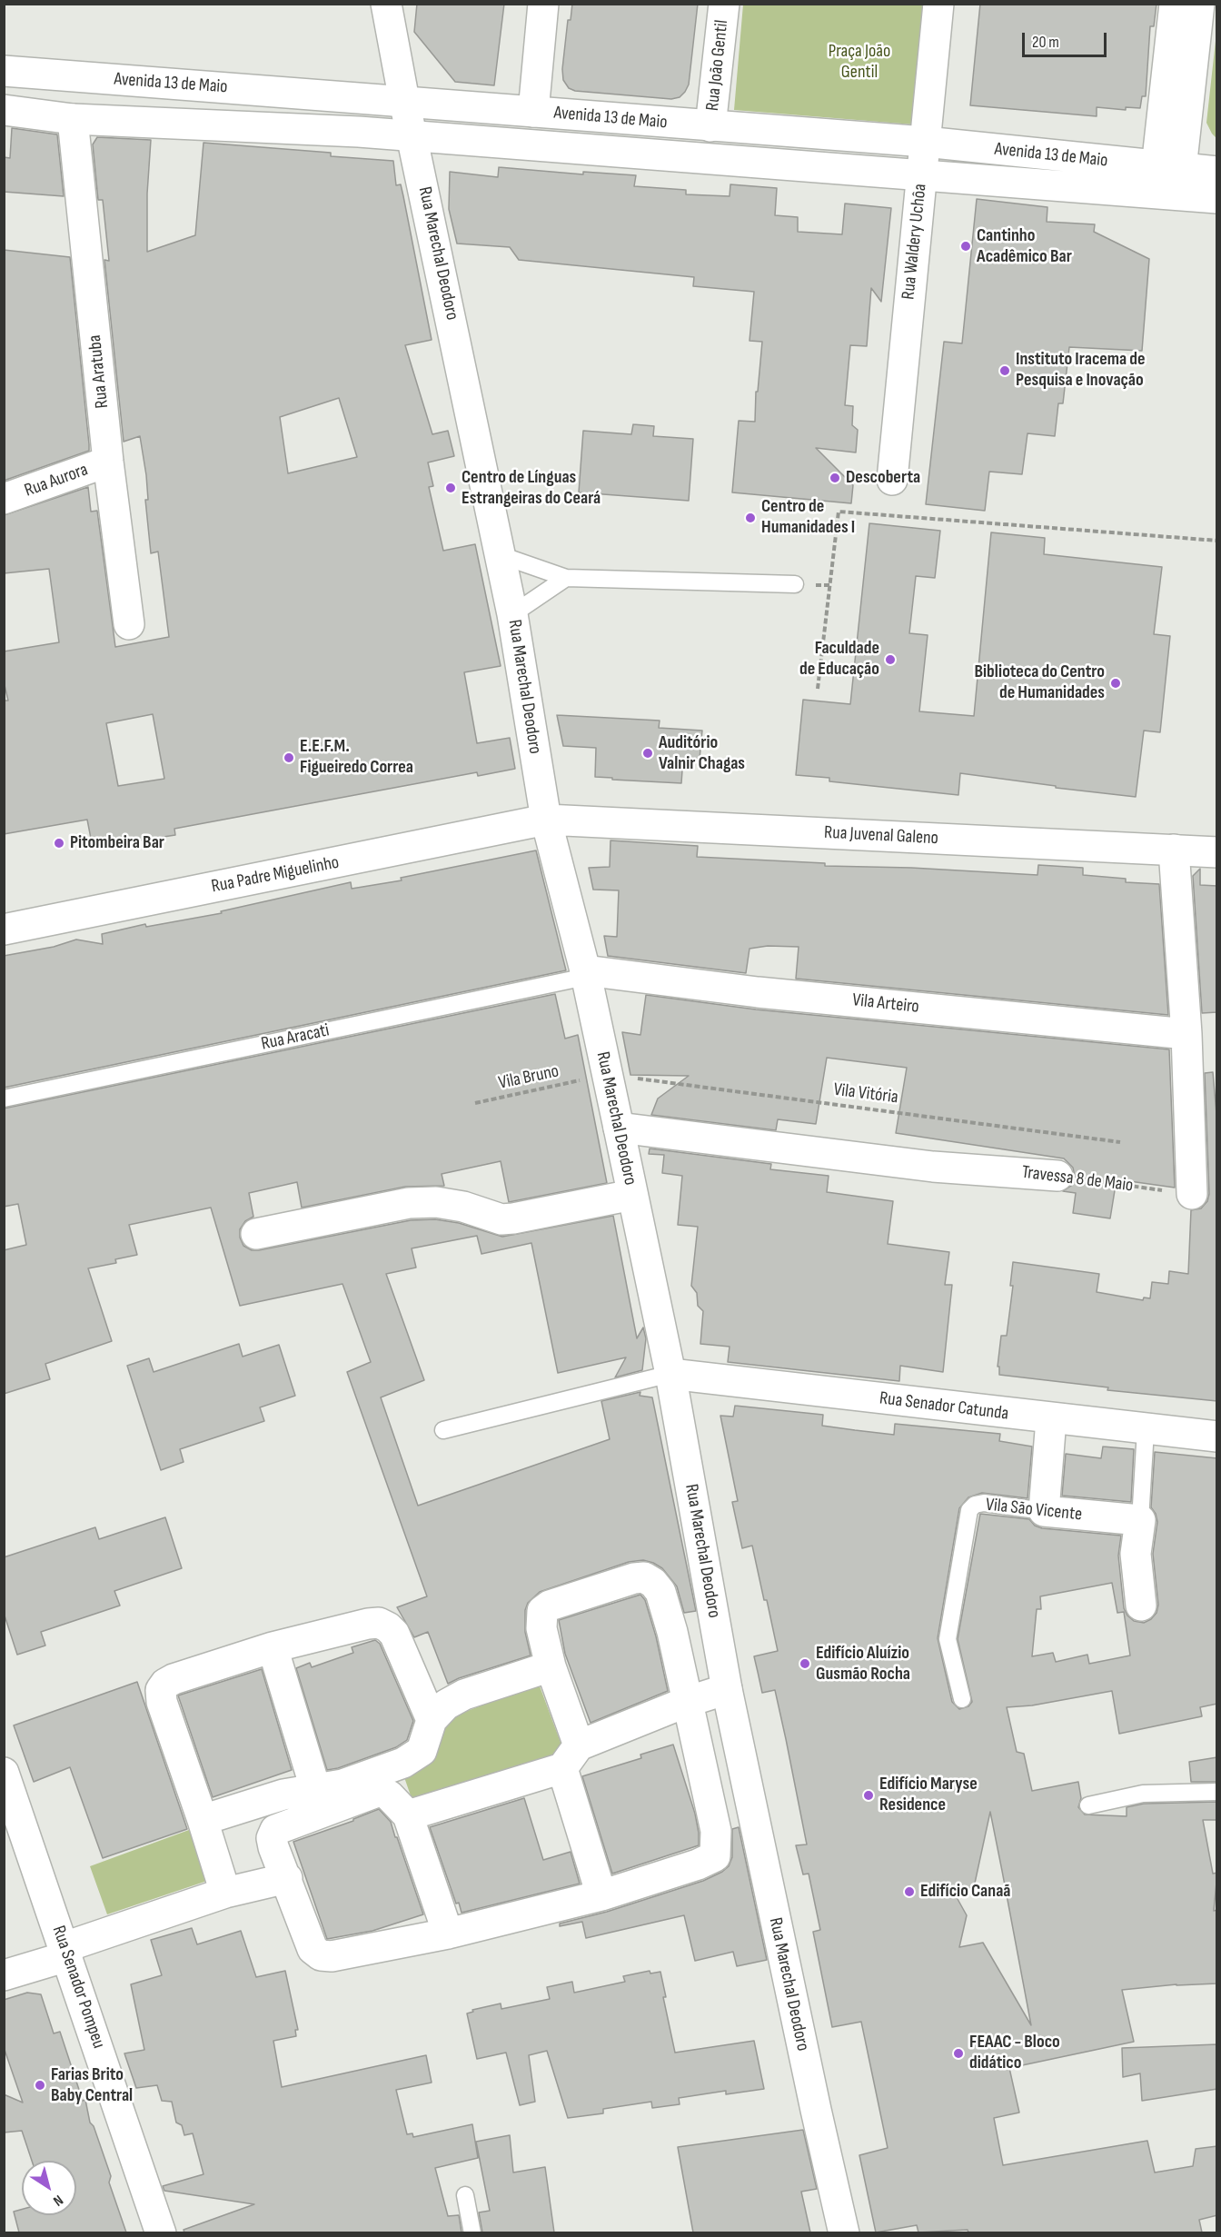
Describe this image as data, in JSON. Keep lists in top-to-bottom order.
{
  "streets": {
    "street": [
      "Rua João Gentil",
      "Avenida 13 de Maio",
      "Rua Waldery Uchôa",
      "Rua Marechal Deodoro",
      "Rua Aratuba",
      "Rua Aurora",
      "Rua Juvenal Galeno",
      "Rua Padre Miguelinho",
      "Vila Arteiro",
      "Travessa 8 de Maio",
      "Rua Senador Catunda",
      "Vila São Vicente",
      "Rua Senador Pompeu"
    ],
    "lane": ["Rua Aracati"],
    "path": ["Vila Bruno", "Vila Vitória"]
  },
  "crossings": [
    ["Rua João Gentil", "Avenida 13 de Maio"],
    ["Avenida 13 de Maio", "Rua Waldery Uchôa"],
    ["Avenida 13 de Maio", "Rua Marechal Deodoro"],
    ["Avenida 13 de Maio", "Rua Aratuba"],
    ["Rua Marechal Deodoro", "Rua Juvenal Galeno"],
    ["Rua Marechal Deodoro", "Rua Padre Miguelinho"],
    ["Rua Marechal Deodoro", "Vila Arteiro"],
    ["Rua Marechal Deodoro", "Rua Aracati"],
    ["Rua Marechal Deodoro", "Vila Bruno"],
    ["Rua Marechal Deodoro", "Vila Vitória"],
    ["Rua Marechal Deodoro", "Travessa 8 de Maio"],
    ["Rua Marechal Deodoro", "Rua Senador Catunda"],
    ["Rua Aratuba", "Rua Aurora"],
    ["Rua Juvenal Galeno", "Rua Padre Miguelinho"],
    ["Vila Arteiro", "Rua Aracati"],
    ["Vila Bruno", "Vila Vitória"]
  ],
  "parks": ["Praça João Gentil"],
  "places": [
    "Cantinho Acadêmico Bar",
    "Instituto Iracema de Pesquisa e Inovação",
    "Descoberta",
    "Centro de Línguas Estrangeiras do Ceará",
    "Centro de Humanidades I",
    "Faculdade de Educação",
    "Biblioteca do Centro de Humanidades",
    "Auditório Valnir Chagas",
    "E.E.F.M. Figueiredo Correa",
    "Pitombeira Bar",
    "Edifício Aluízio Gusmão Rocha",
    "Edifício Maryse Residence",
    "Edifício Canaã",
    "FEAAC - Bloco didático",
    "Farias Brito Baby Central"
  ],
  "scale_bar": "20 m",
  "north": "bottom right"
}
